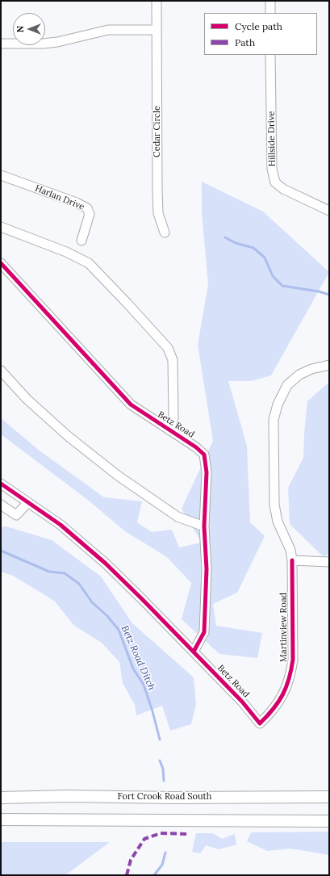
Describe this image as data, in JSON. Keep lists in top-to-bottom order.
{
  "streets": {
    "main road": ["Fort Crook Road South"],
    "street": [
      "Cedar Circle",
      "Hillside Drive",
      "Harlan Drive",
      "Betz Road",
      "Martinview Road"
    ]
  },
  "crossings": [
    ["Betz Road", "Martinview Road"]
  ],
  "water": ["Betz Road Ditch"],
  "legend": ["Cycle path", "Path"],
  "north": "left"
}
